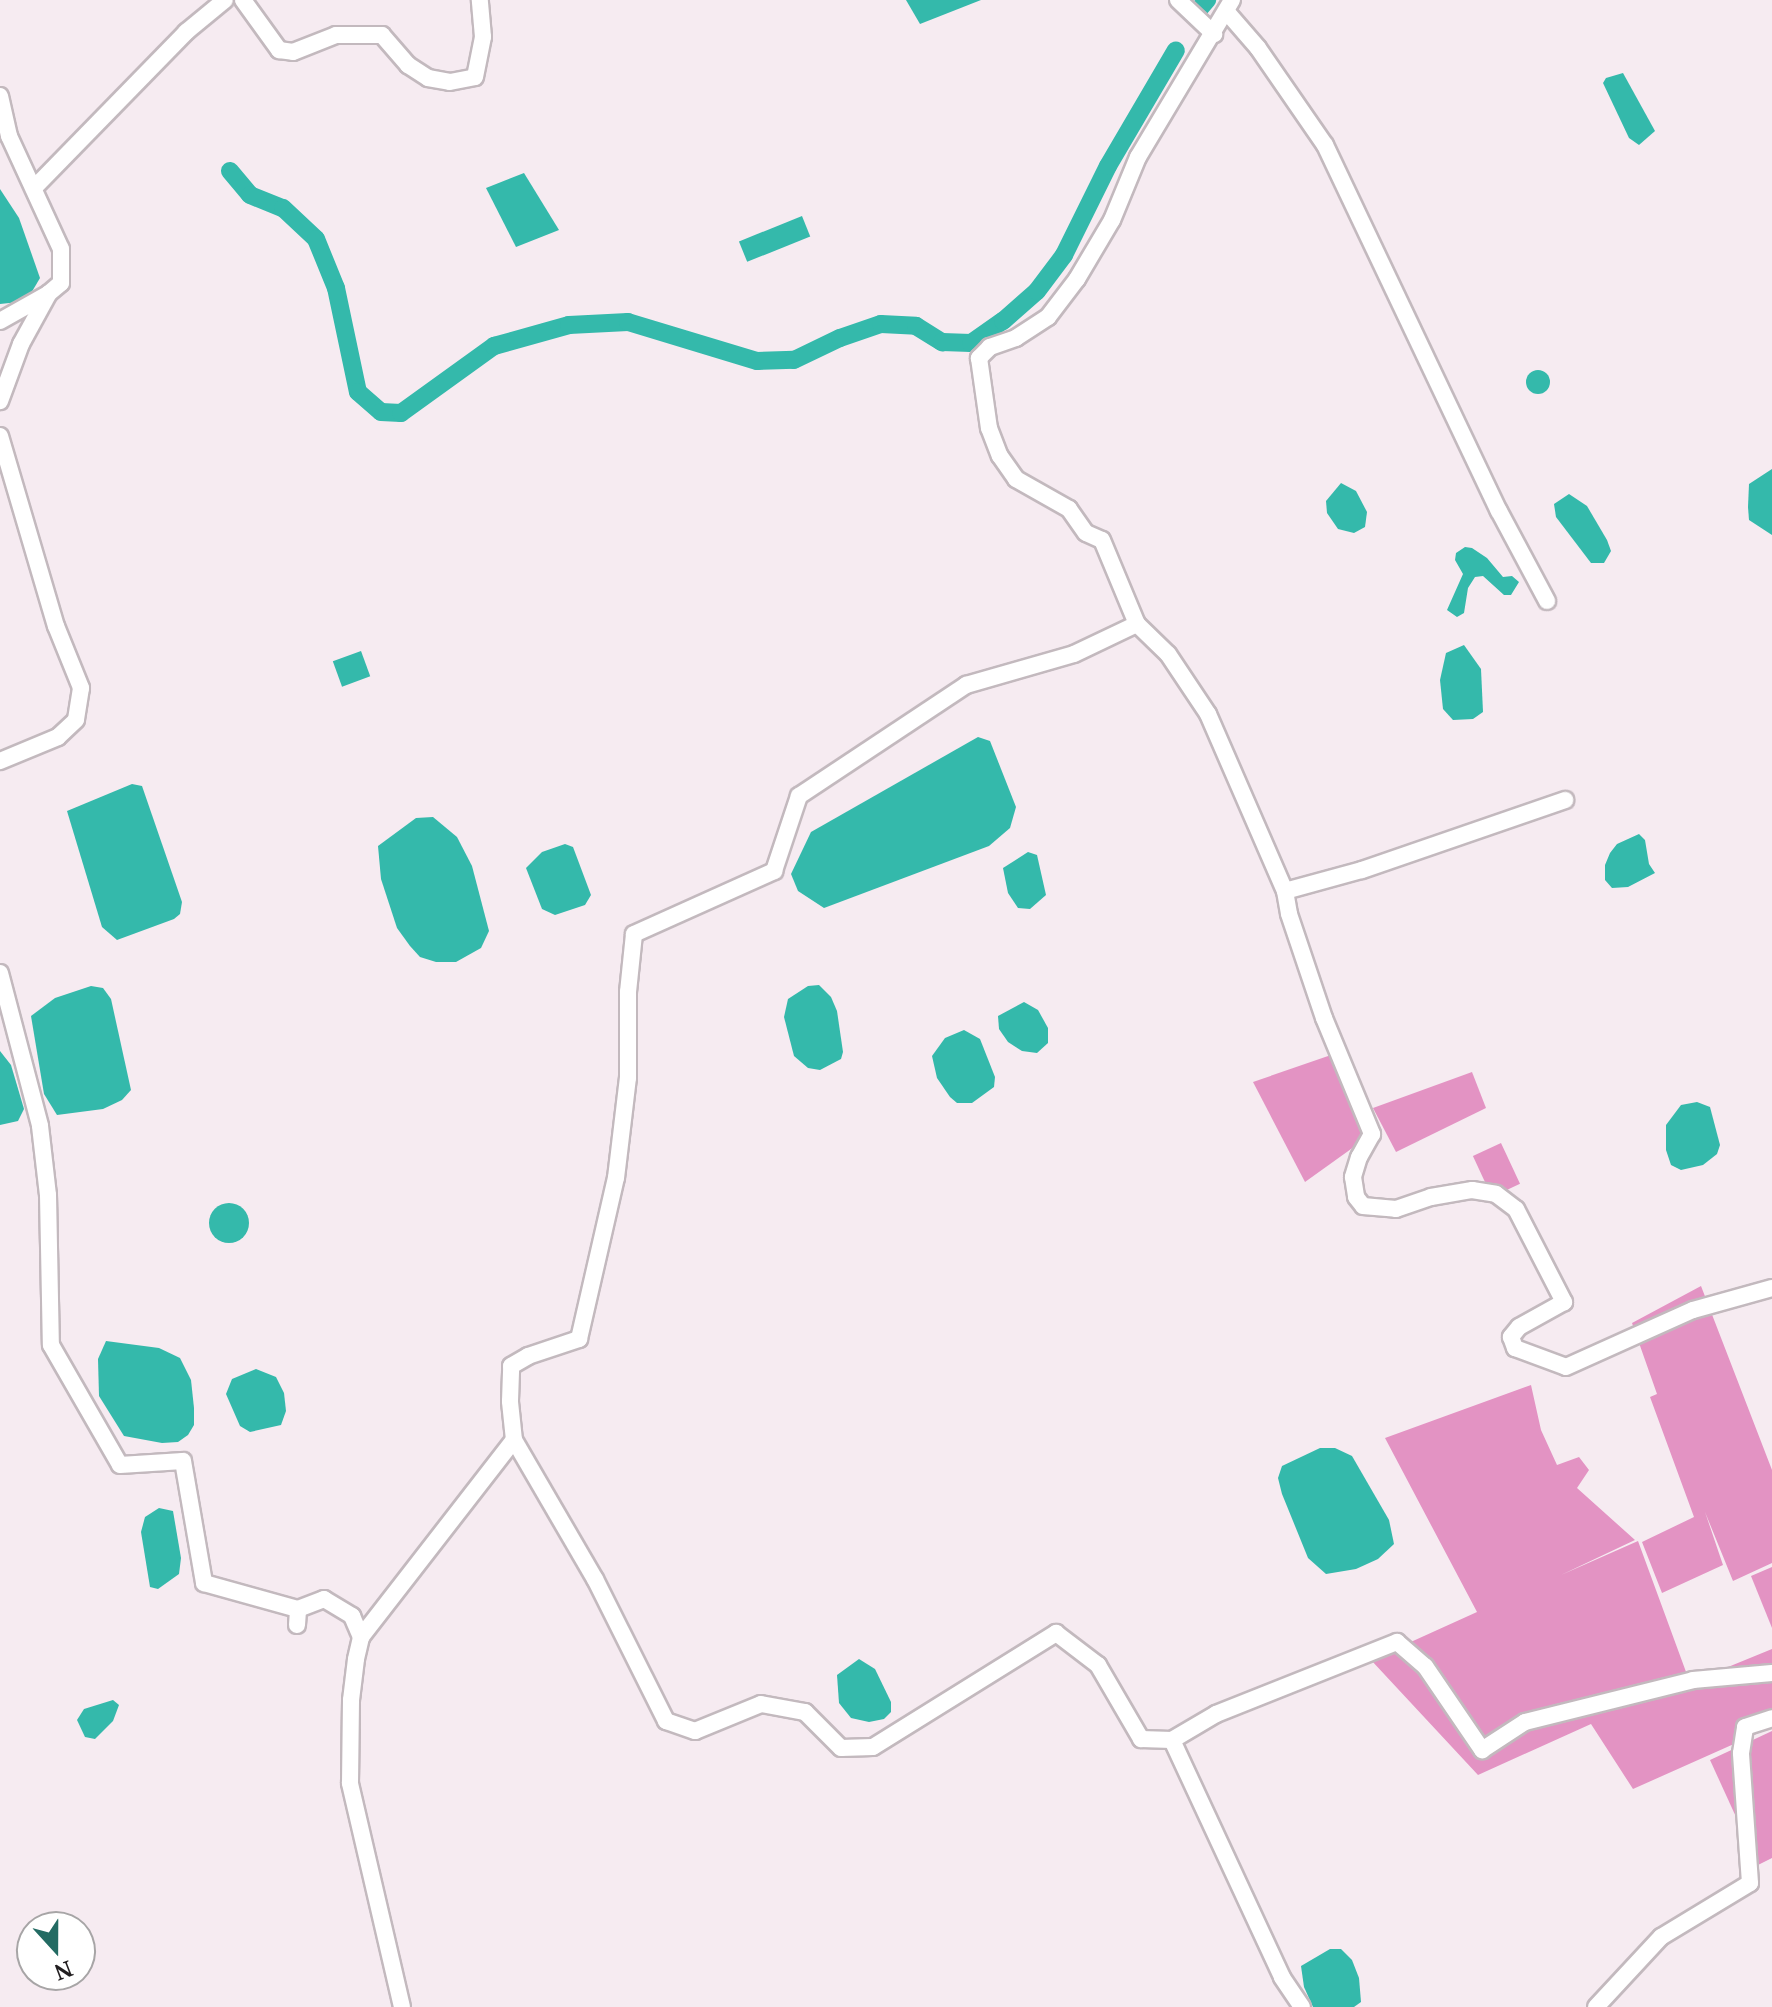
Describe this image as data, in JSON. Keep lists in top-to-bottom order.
{
  "north": "bottom"
}
